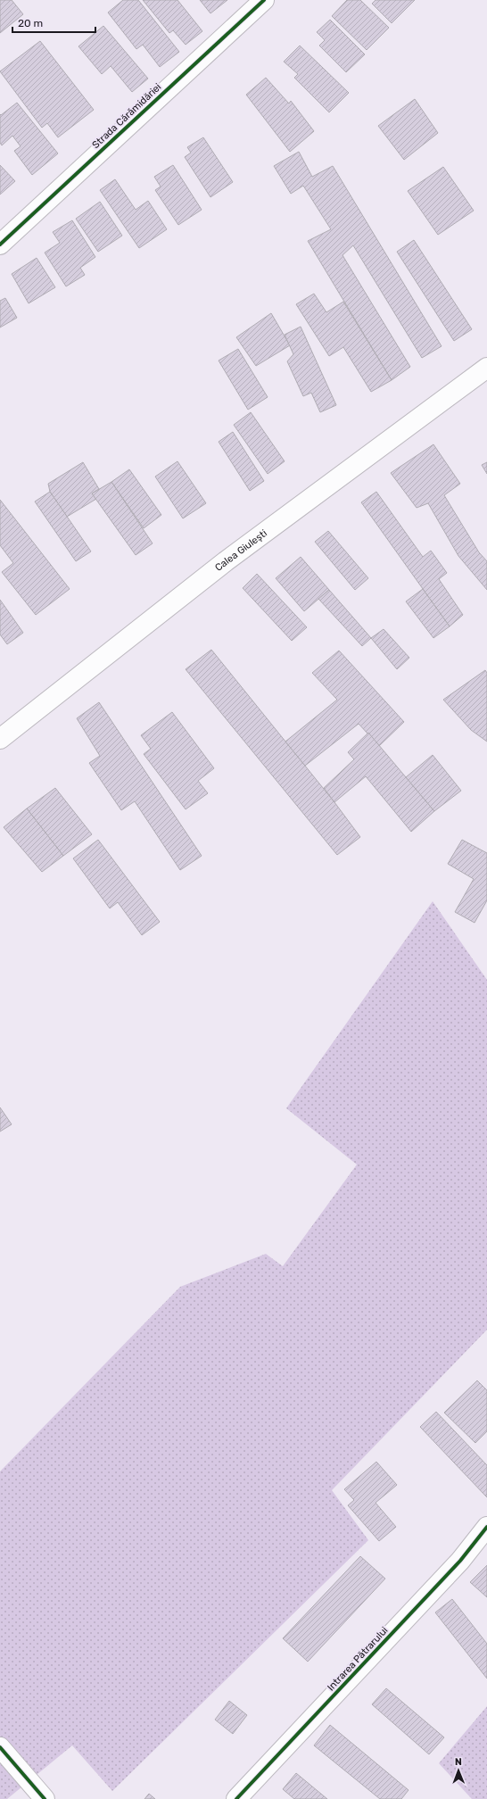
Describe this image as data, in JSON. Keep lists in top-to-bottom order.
{
  "streets": {
    "street": ["Strada Cărămidăriei", "Calea Giulești", "Intrarea Pătrarului"]
  },
  "scale_bar": "20 m",
  "north": "top"
}
